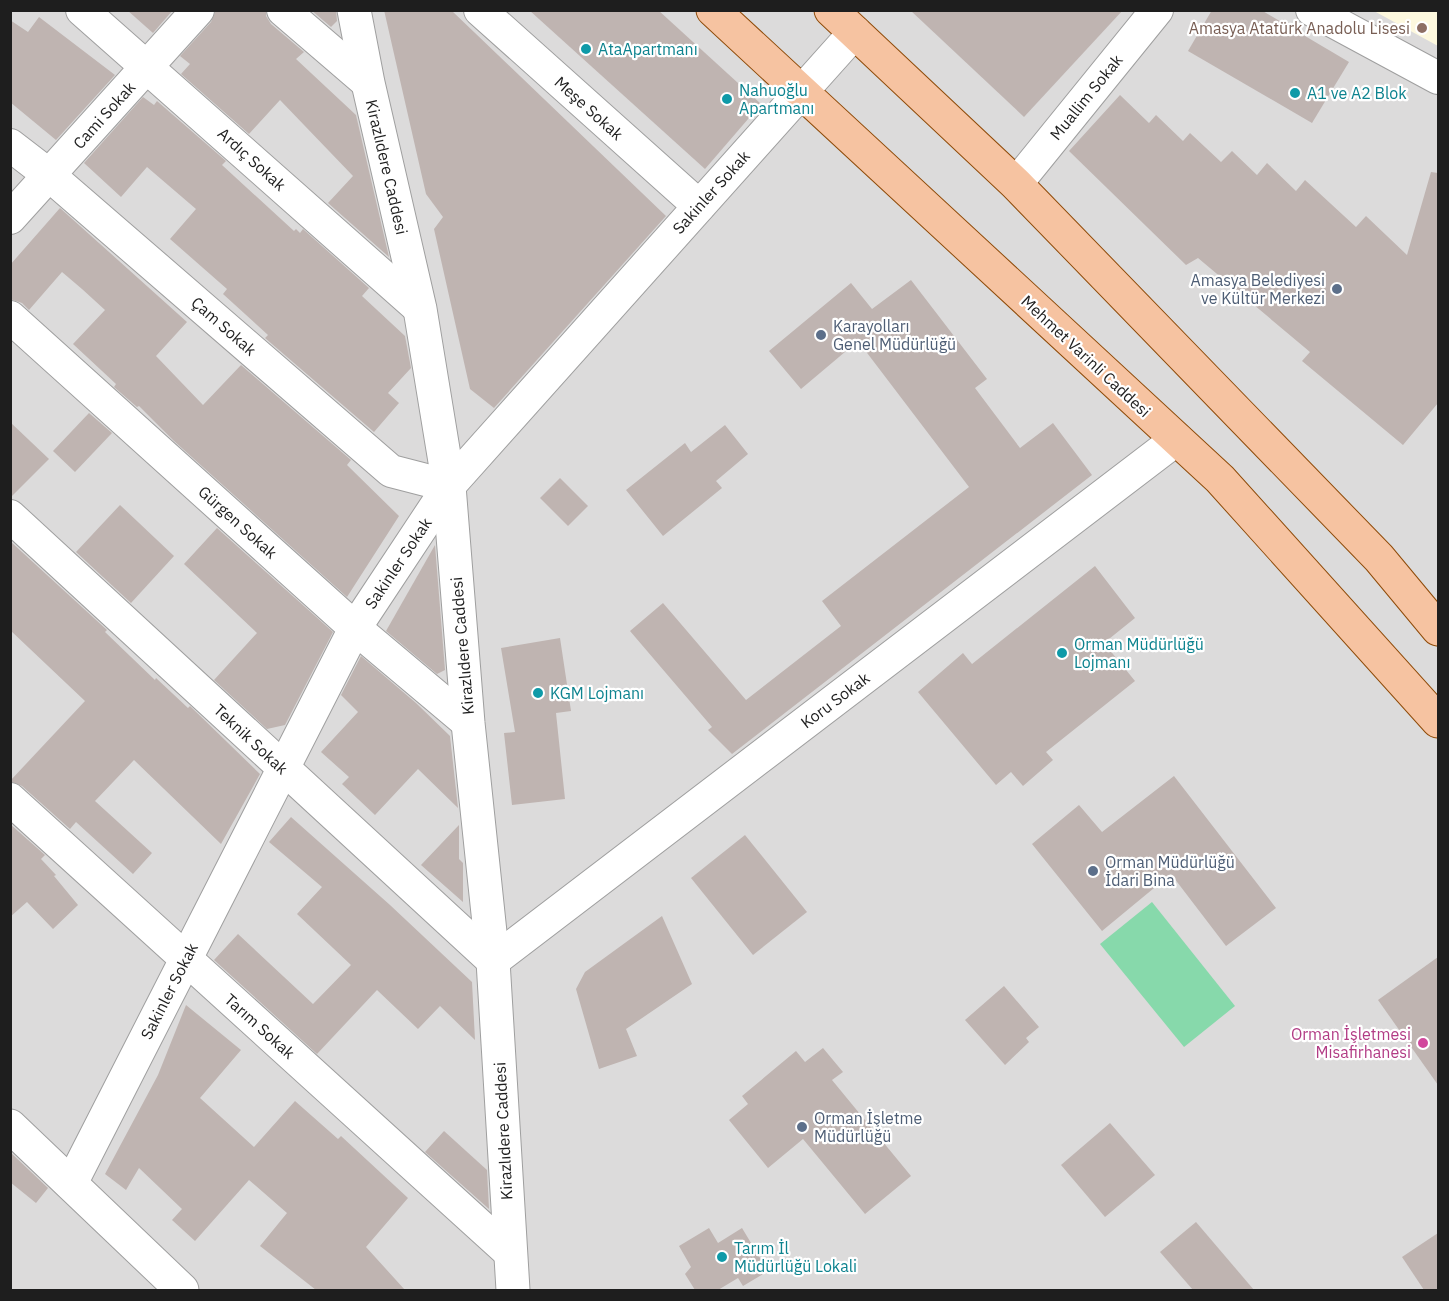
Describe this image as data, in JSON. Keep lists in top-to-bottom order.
{
  "streets": {
    "main road": ["Mehmet Varinli Caddesi"],
    "street": [
      "Muallim Sokak",
      "Meşe Sokak",
      "Cami Sokak",
      "Ardıç Sokak",
      "Kirazlıdere Caddesi",
      "Sakinler Sokak",
      "Çam Sokak",
      "Gürgen Sokak",
      "Koru Sokak",
      "Teknik Sokak",
      "Tarım Sokak"
    ]
  },
  "crossings": [
    ["Meşe Sokak", "Sakinler Sokak"],
    ["Cami Sokak", "Ardıç Sokak"],
    ["Cami Sokak", "Çam Sokak"],
    ["Ardıç Sokak", "Kirazlıdere Caddesi"],
    ["Kirazlıdere Caddesi", "Sakinler Sokak"],
    ["Kirazlıdere Caddesi", "Çam Sokak"],
    ["Kirazlıdere Caddesi", "Gürgen Sokak"],
    ["Kirazlıdere Caddesi", "Koru Sokak"],
    ["Kirazlıdere Caddesi", "Teknik Sokak"],
    ["Kirazlıdere Caddesi", "Tarım Sokak"],
    ["Sakinler Sokak", "Çam Sokak"],
    ["Sakinler Sokak", "Mehmet Varinli Caddesi"],
    ["Sakinler Sokak", "Gürgen Sokak"],
    ["Sakinler Sokak", "Teknik Sokak"],
    ["Sakinler Sokak", "Tarım Sokak"],
    ["Mehmet Varinli Caddesi", "Koru Sokak"],
    ["Koru Sokak", "Teknik Sokak"]
  ],
  "places": [
    "Amasya Atatürk Anadolu Lisesi",
    "AtaApartmanı",
    "A1 ve A2 Blok",
    "Nahuoğlu Apartmanı",
    "Amasya Belediyesi ve Kültür Merkezi",
    "Karayolları Genel Müdürlüğü",
    "Orman Müdürlüğü Lojmanı",
    "KGM Lojmanı",
    "Orman Müdürlüğü İdari Bina",
    "Orman İşletmesi Misafirhanesi",
    "Orman İşletme Müdürlüğü",
    "Tarım İl Müdürlüğü Lokali"
  ]
}
